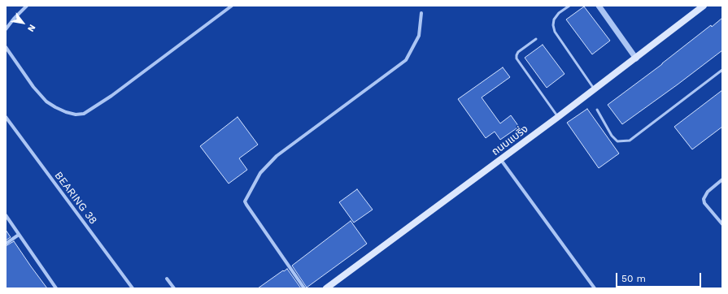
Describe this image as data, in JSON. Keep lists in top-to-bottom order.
{
  "streets": {
    "main road": ["ถนนแบริ่ง"],
    "street": ["BEARING 38"]
  },
  "scale_bar": "50 m",
  "north": "bottom right"
}
